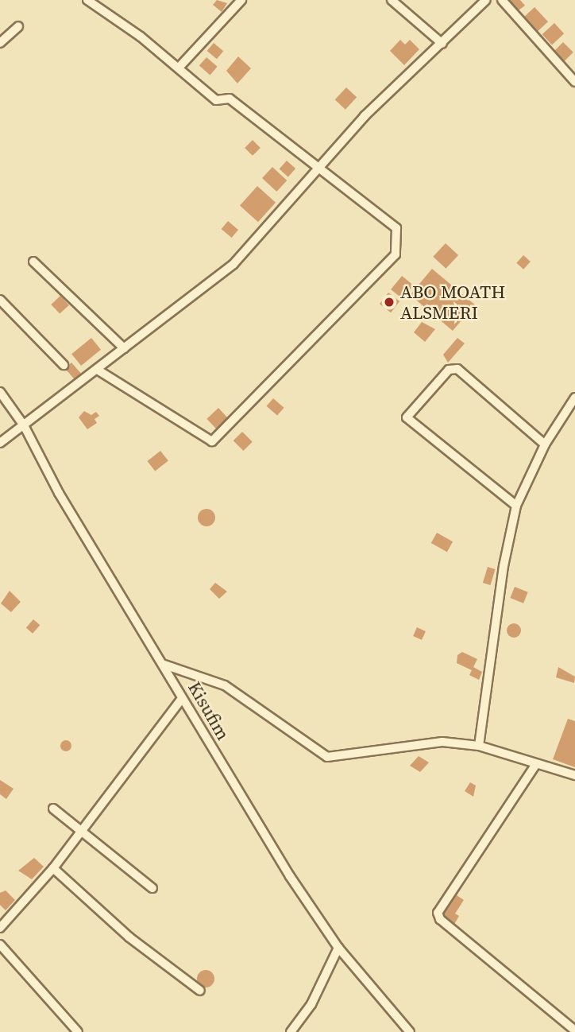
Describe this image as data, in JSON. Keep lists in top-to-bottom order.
{
  "streets": {
    "street": ["Kisufim"]
  },
  "places": ["ABO MOATH ALSMERI"]
}
